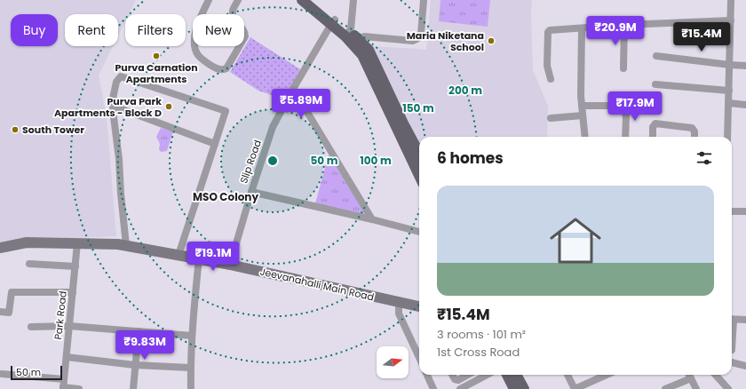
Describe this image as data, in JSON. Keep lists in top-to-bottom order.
{
  "streets": {
    "street": ["Slip Road", "Jeevanahalli Main Road", "Park Road"]
  },
  "crossings": [
    ["Slip Road", "Jeevanahalli Main Road"],
    ["Jeevanahalli Main Road", "Park Road"]
  ],
  "districts": ["MSO Colony"],
  "places": [
    "Maria Niketana School",
    "Purva Carnation Apartments",
    "Purva Park Apartments - Block D",
    "South Tower"
  ],
  "scale_bar": "50 m",
  "north": "right",
  "page": {
    "chip": [
      "Buy",
      "Rent",
      "Filters",
      "New"
    ],
    "price": [
      "₹20.9M",
      "₹15.4M",
      "₹5.89M",
      "₹17.9M",
      "₹19.1M",
      "₹9.83M"
    ],
    "heading": "6 homes",
    "list": [
      {
        "name": "₹15.4M",
        "note": "3 rooms · 101 m² · 1st Cross Road"
      }
    ],
    "scale": "50 m"
  },
  "rings": [
    "200 m",
    "150 m",
    "50 m",
    "100 m"
  ]
}
